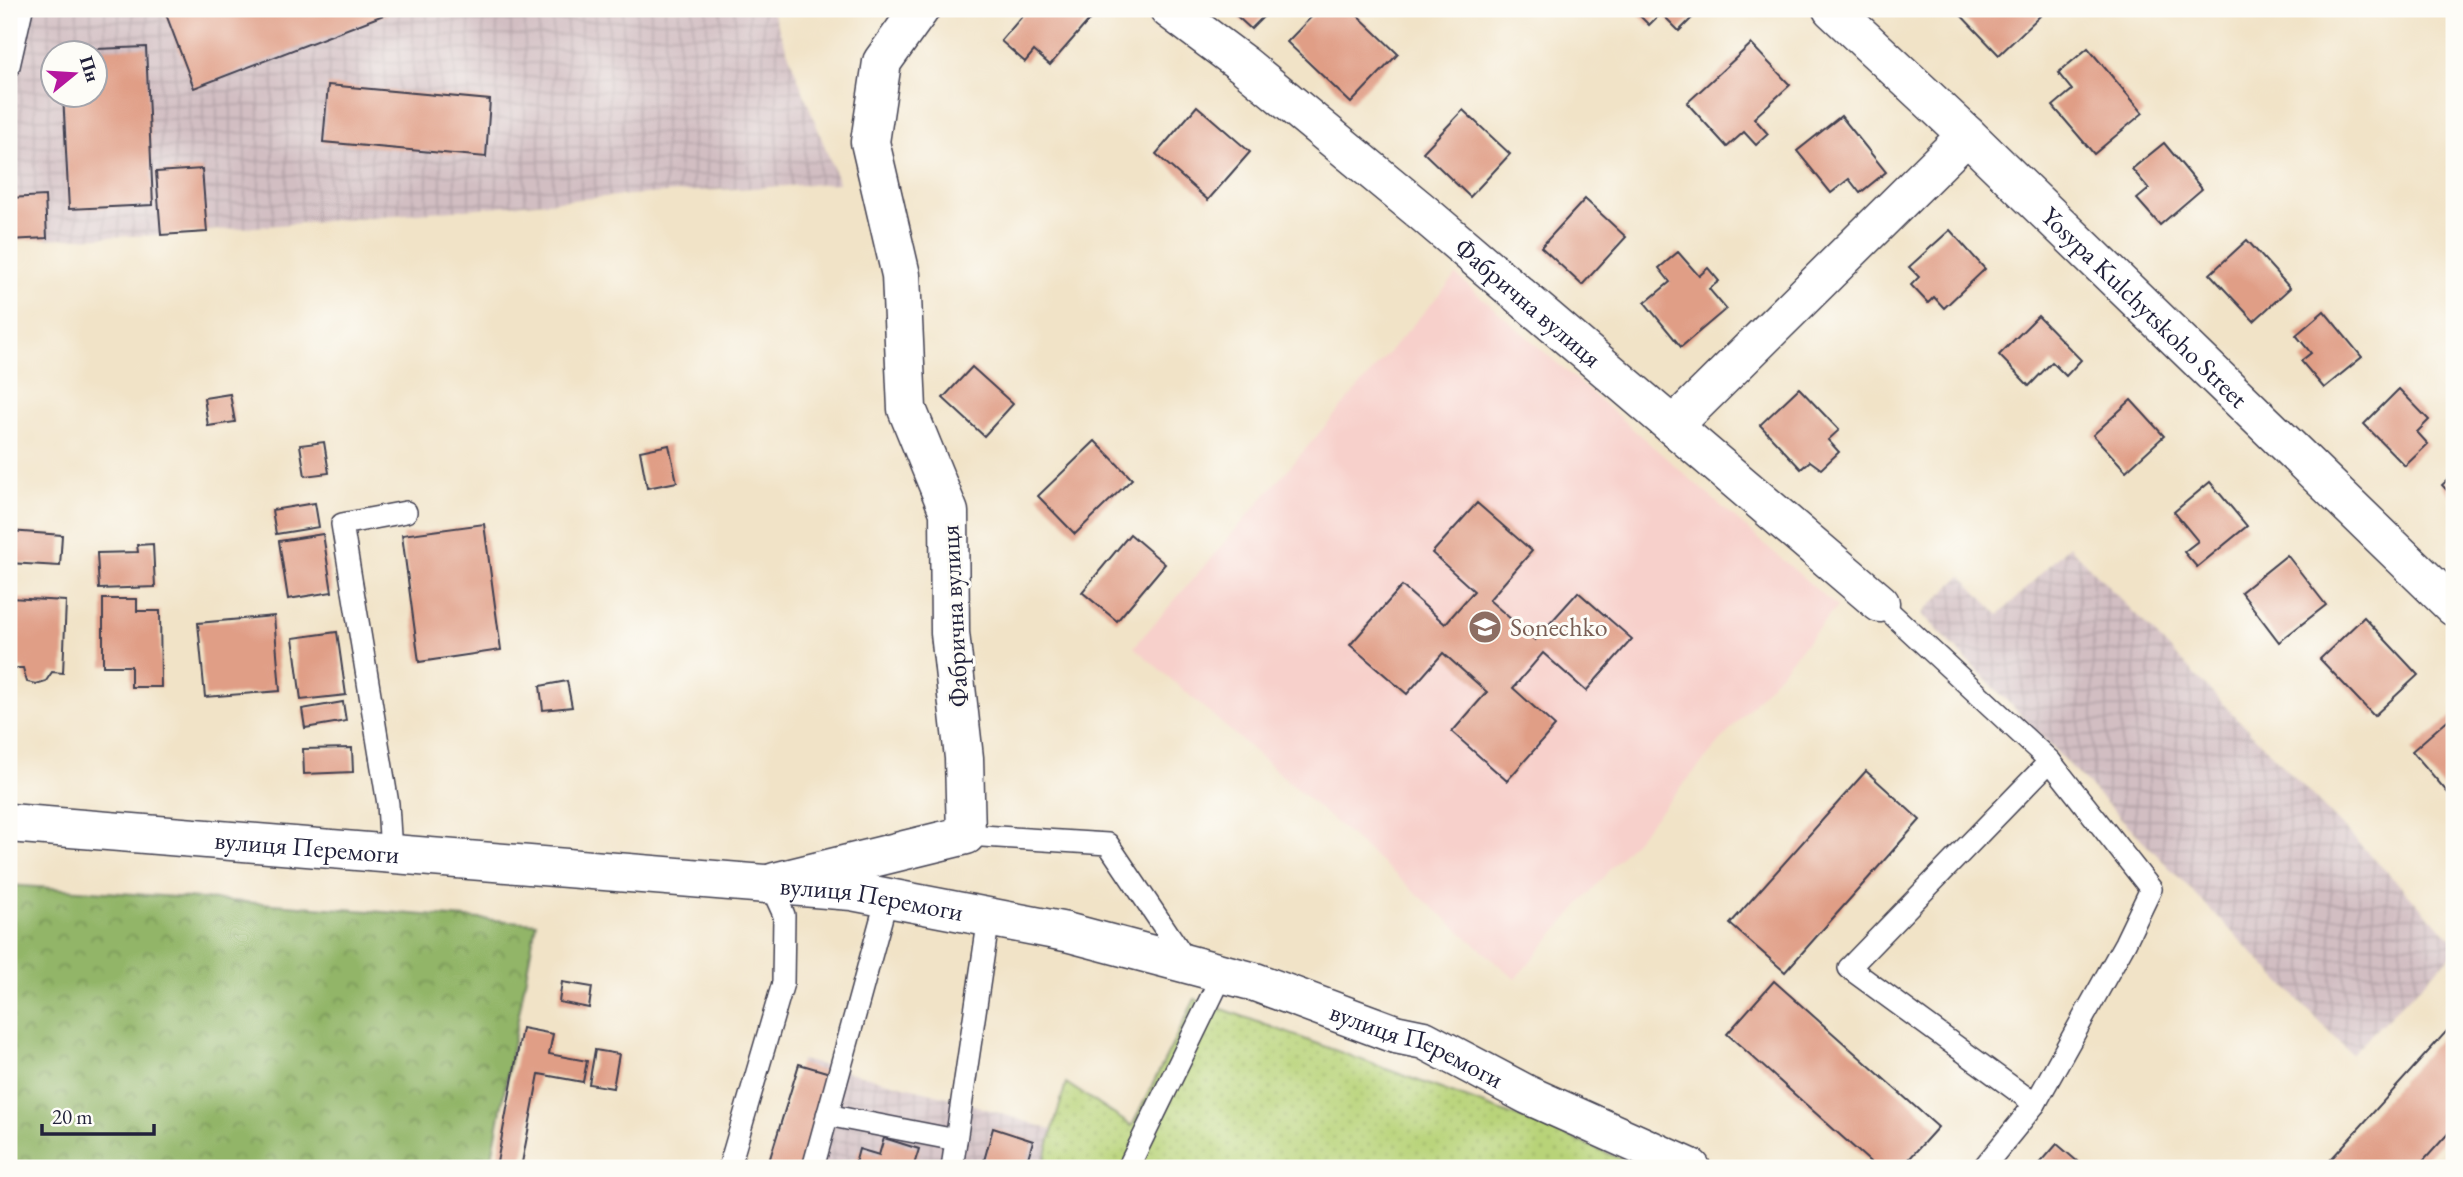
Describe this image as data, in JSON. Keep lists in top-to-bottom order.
{
  "streets": {
    "street": ["Фабрична вулиця", "Yosypa Kulchytskoho Street", "вулиця Перемоги"]
  },
  "places": {
    "school or university": ["Sonechko"]
  },
  "scale_bar": "20 m",
  "north": "right"
}
